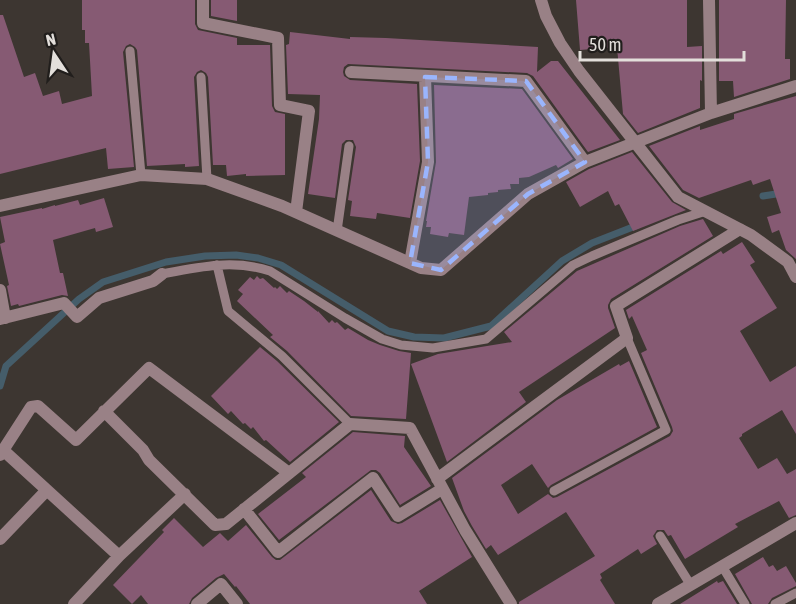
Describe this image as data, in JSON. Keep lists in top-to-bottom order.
{
  "scale_bar": "50 m",
  "north": "top"
}
